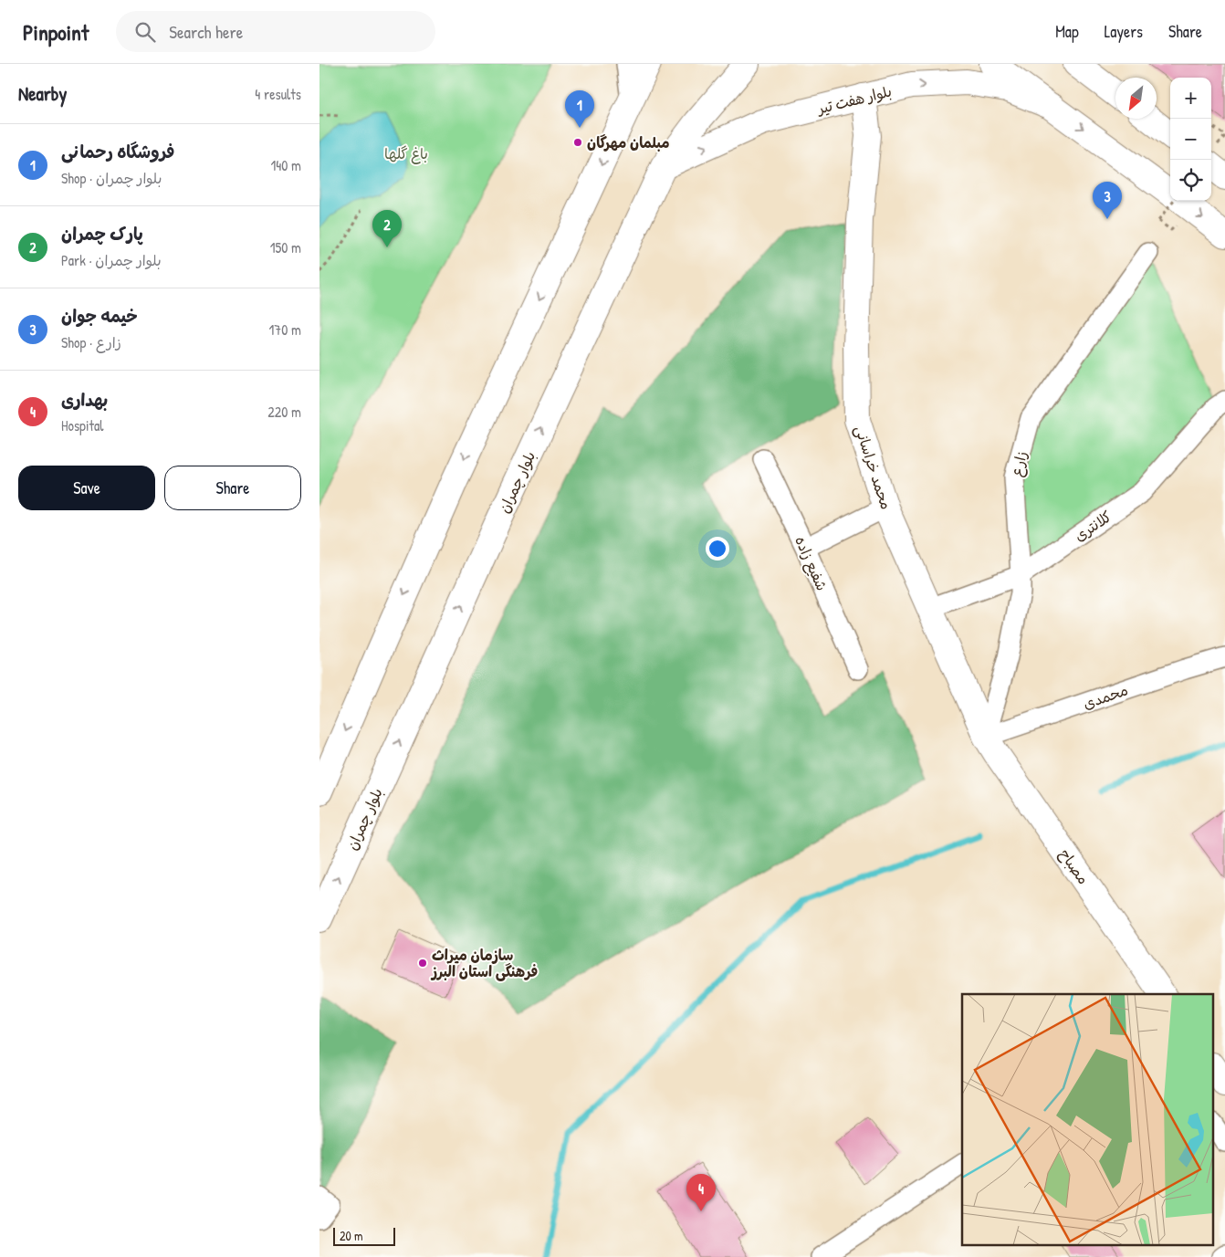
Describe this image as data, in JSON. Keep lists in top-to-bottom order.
{
  "streets": {
    "main road": [
      "بلوار هفت تیر",
      "محمد خراسانی",
      "بلوار چمران",
      "مصباح"
    ],
    "street": [
      "زارع",
      "کلانتری",
      "شفیع زاده",
      "محمدی"
    ]
  },
  "crossings": [
    ["بلوار هفت تیر", "محمد خراسانی"],
    ["بلوار هفت تیر", "بلوار چمران"],
    ["زارع", "محمد خراسانی"],
    ["زارع", "کلانتری"],
    ["زارع", "محمدی"],
    ["زارع", "مصباح"],
    ["محمد خراسانی", "کلانتری"],
    ["محمد خراسانی", "محمدی"],
    ["محمد خراسانی", "مصباح"],
    ["محمدی", "مصباح"]
  ],
  "one_way": ["بلوار هفت تیر"],
  "parks": ["باغ گلها"],
  "places": ["مبلمان مهرگان", "سازمان میراث فرهنگی استان البرز"],
  "scale_bar": "20 m",
  "north": "bottom left",
  "page": {
    "header": "Pinpoint",
    "search": "Search here",
    "nav": ["Map", "Layers", "Share"],
    "heading": ["Nearby", "4 results"],
    "map_buttons": ["+", "−"],
    "pins": [
      "1",
      "3",
      "2",
      "4"
    ],
    "list": [
      {
        "mark": "1",
        "name": "فروشگاه رحمانی",
        "note": "Shop · بلوار چمران",
        "value": "140 m"
      },
      {
        "mark": "2",
        "name": "پارک چمران",
        "note": "Park · بلوار چمران",
        "value": "150 m"
      },
      {
        "mark": "3",
        "name": "خیمه جوان",
        "note": "Shop · زارع",
        "value": "170 m"
      },
      {
        "mark": "4",
        "name": "بهداری",
        "note": "Hospital",
        "value": "220 m"
      }
    ],
    "buttons": ["Save", "Share"],
    "scale": "20 m"
  }
}
